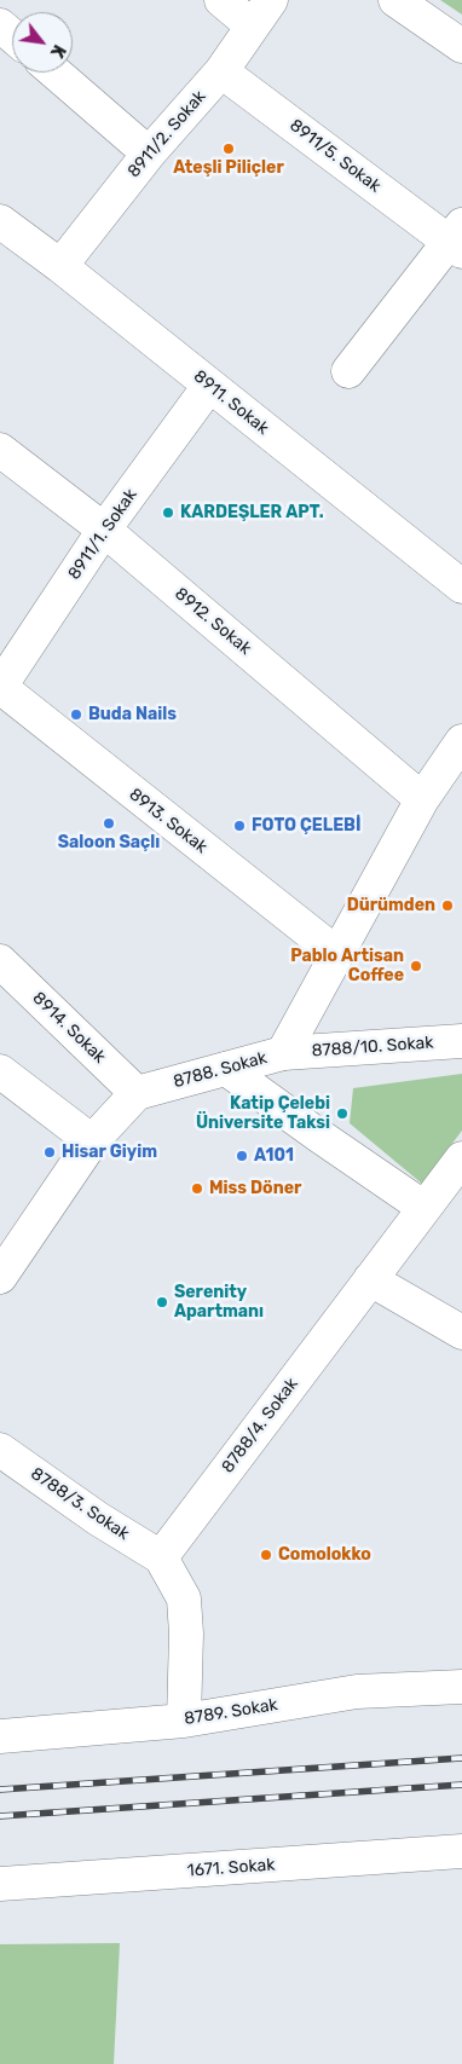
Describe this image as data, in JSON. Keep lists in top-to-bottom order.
{
  "streets": {
    "street": [
      "8911/2. Sokak",
      "8911/5. Sokak",
      "8911. Sokak",
      "8911/1. Sokak",
      "8912. Sokak",
      "8913. Sokak",
      "8914. Sokak",
      "8788/10. Sokak",
      "8788. Sokak",
      "8788/4. Sokak",
      "8788/3. Sokak",
      "8789. Sokak",
      "1671. Sokak"
    ]
  },
  "crossings": [
    ["8911/2. Sokak", "8911/5. Sokak"],
    ["8911/2. Sokak", "8911. Sokak"],
    ["8911. Sokak", "8911/1. Sokak"],
    ["8911/1. Sokak", "8912. Sokak"],
    ["8911/1. Sokak", "8913. Sokak"],
    ["8912. Sokak", "8788. Sokak"],
    ["8913. Sokak", "8788. Sokak"],
    ["8914. Sokak", "8788. Sokak"],
    ["8788/10. Sokak", "8788. Sokak"],
    ["8788/4. Sokak", "8788/3. Sokak"]
  ],
  "places": [
    "Ateşli Piliçler",
    "KARDEŞLER APT.",
    "Buda Nails",
    "Saloon Saçlı",
    "FOTO ÇELEBİ",
    "Dürümden",
    "Pablo Artisan Coffee",
    "Katip Çelebi Üniversite Taksi",
    "Hisar Giyim",
    "A101",
    "Miss Döner",
    "Serenity Apartmanı",
    "Comolokko"
  ],
  "north": "bottom right"
}
